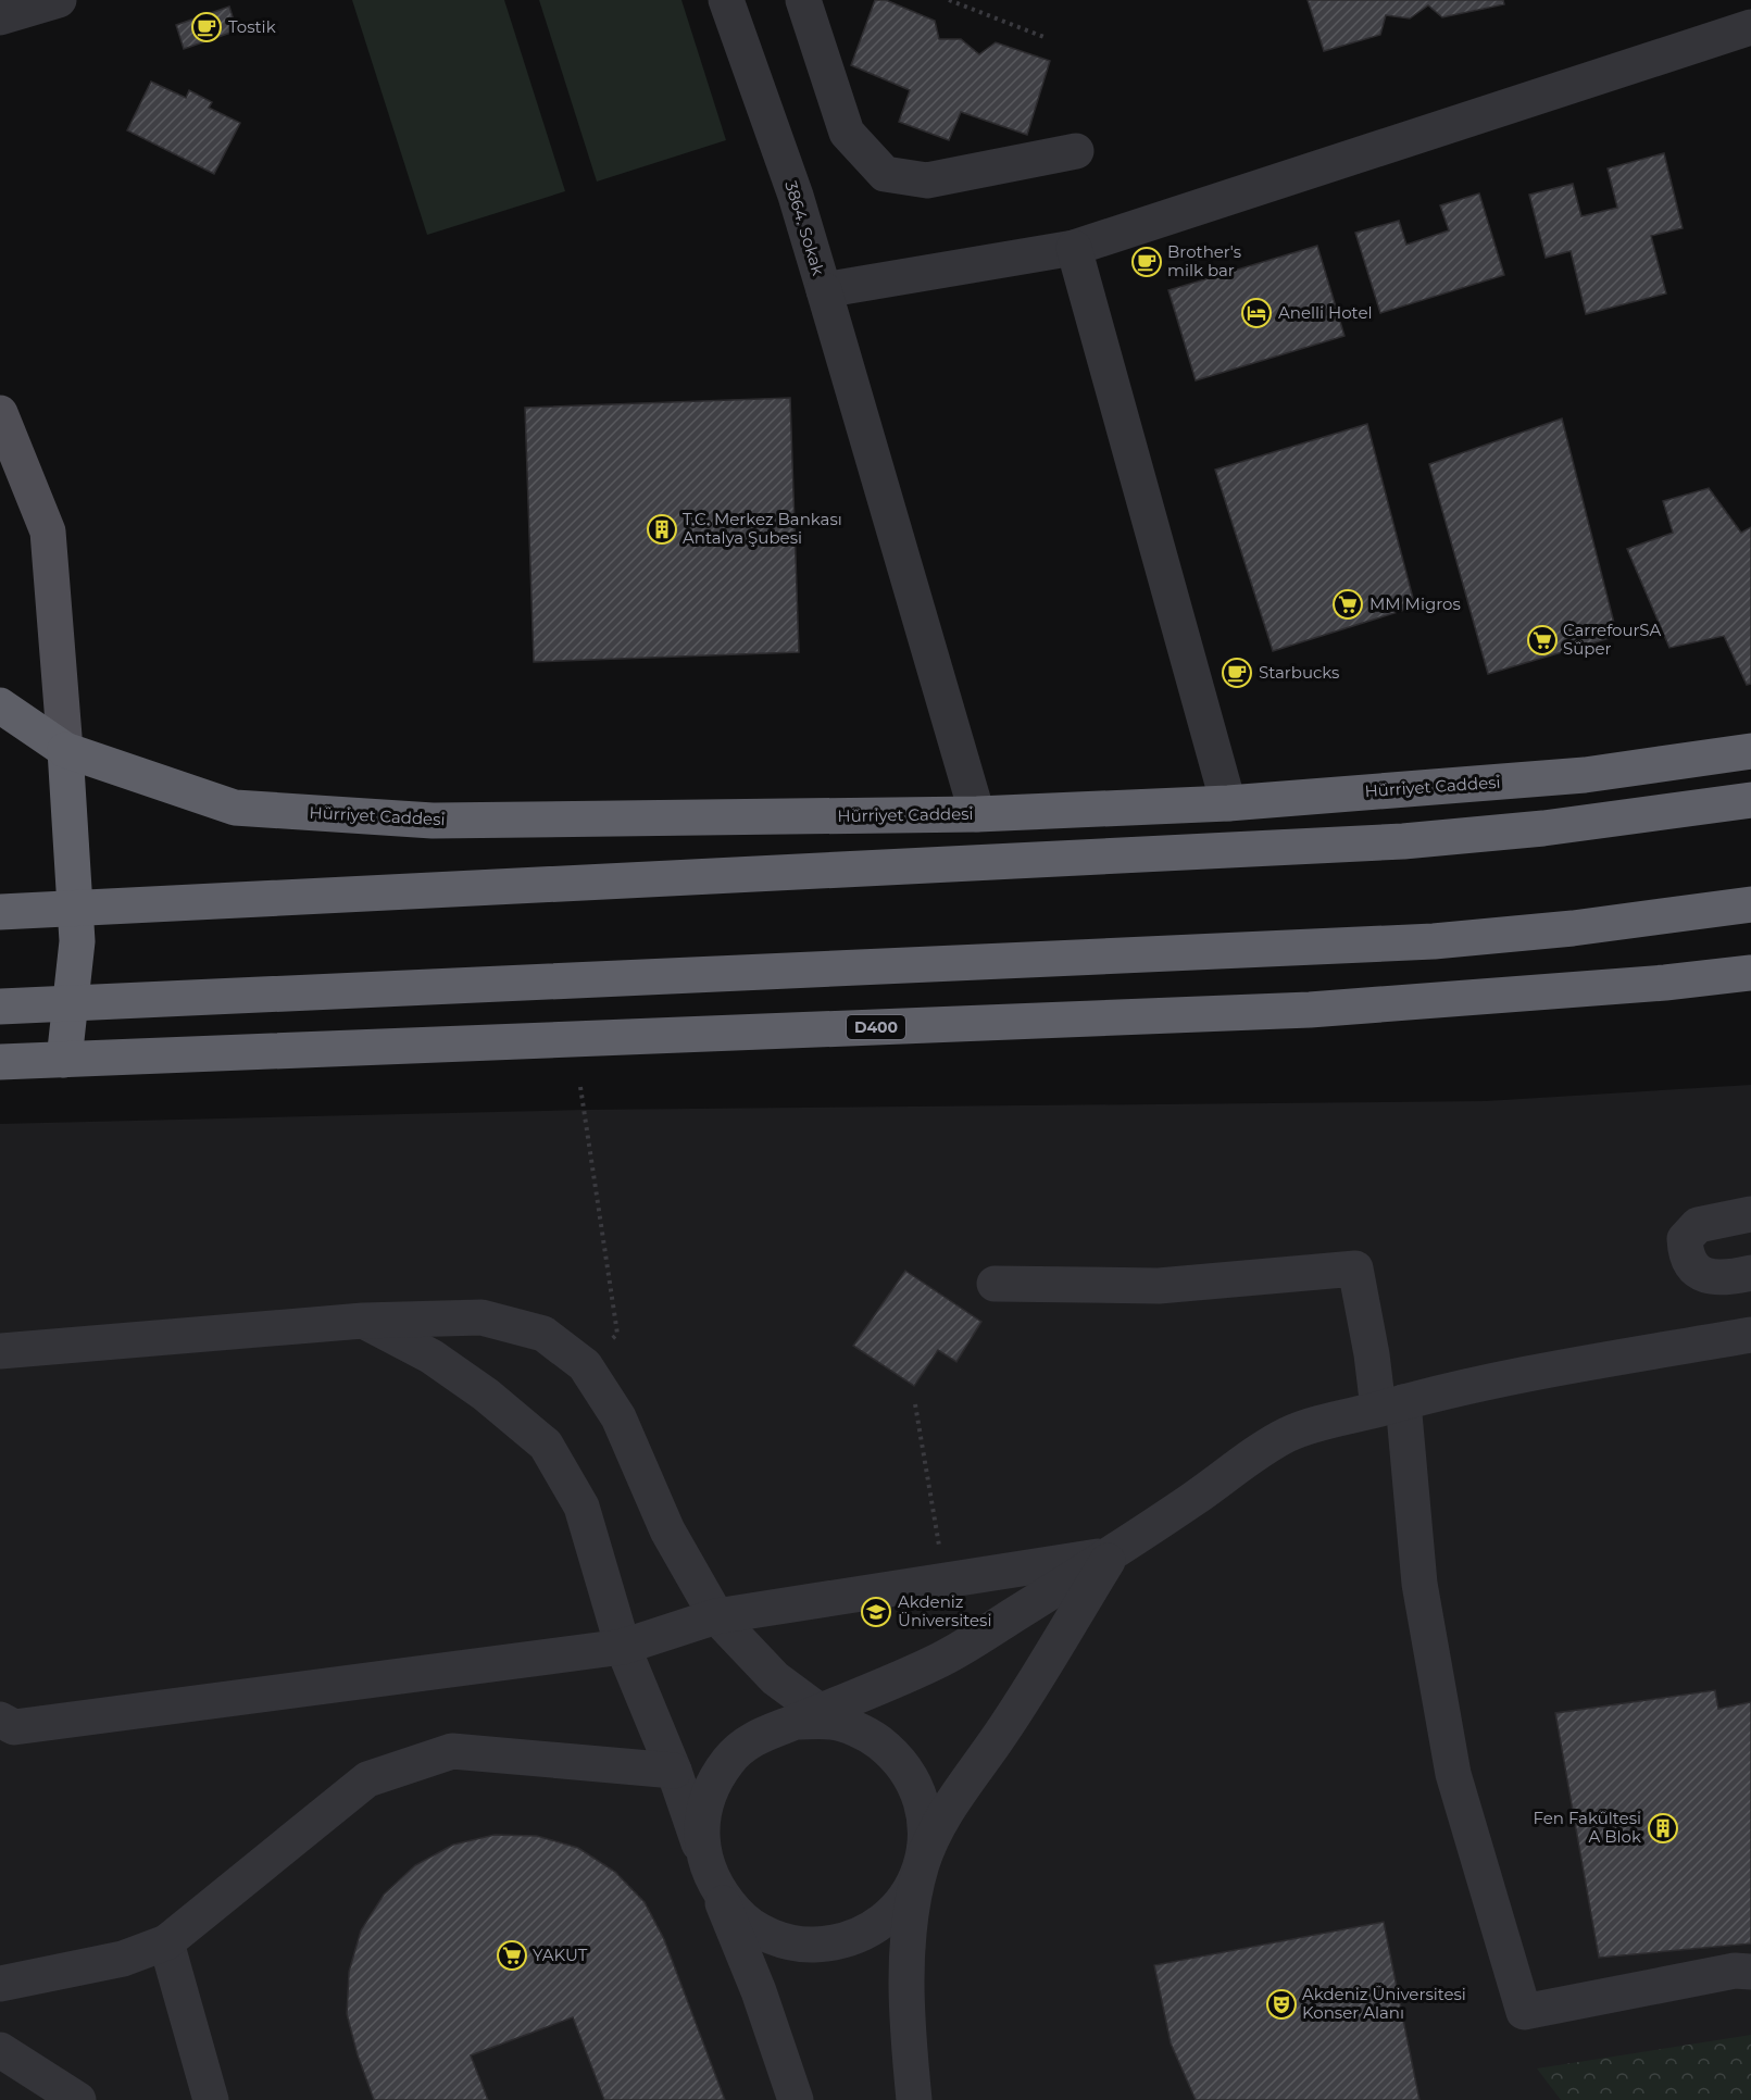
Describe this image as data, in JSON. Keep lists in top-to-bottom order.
{
  "streets": {
    "highway": ["Hürriyet Caddesi", "D400"],
    "street": ["3864. Sokak"]
  },
  "places": {
    "cafe": ["Tostik", "Brother's milk bar", "Starbucks"],
    "hotel": ["Anelli Hotel"],
    "building": ["T.C. Merkez Bankası Antalya Şubesi", "Fen Fakültesi A Blok"],
    "supermarket": ["MM Migros", "CarrefourSA Süper", "YAKUT"],
    "school or university": ["Akdeniz Üniversitesi"],
    "theatre": ["Akdeniz Üniversitesi Konser Alanı"]
  }
}
